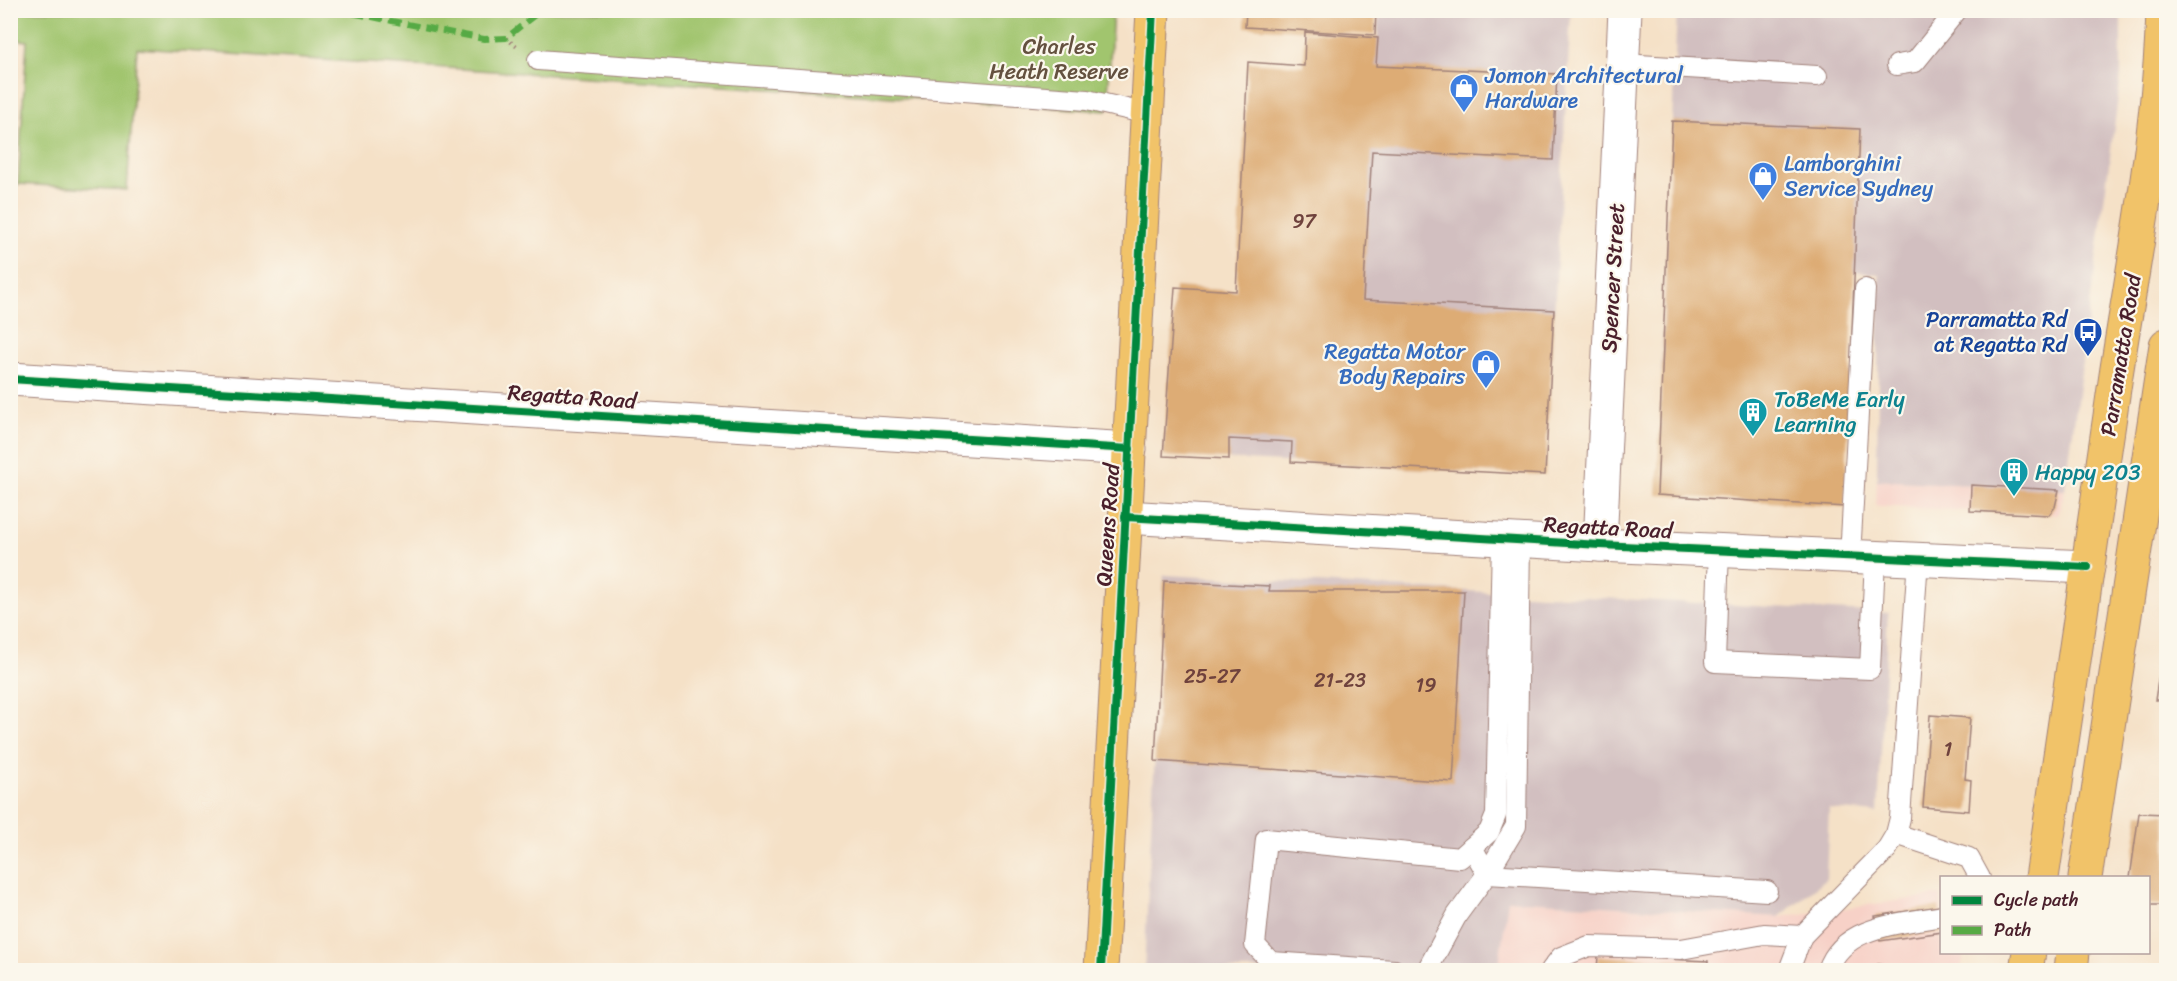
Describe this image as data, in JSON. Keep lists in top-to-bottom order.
{
  "streets": {
    "main road": ["Parramatta Road", "Queens Road"],
    "street": ["Spencer Street", "Regatta Road"]
  },
  "crossings": [
    ["Spencer Street", "Regatta Road"],
    ["Parramatta Road", "Regatta Road"],
    ["Regatta Road", "Queens Road"]
  ],
  "parks": ["Charles Heath Reserve"],
  "places": {
    "shop": ["Jomon Architectural Hardware", "Lamborghini Service Sydney", "Regatta Motor Body Repairs"],
    "bus stop": ["Parramatta Rd at Regatta Rd"],
    "building": ["ToBeMe Early Learning", "Happy 203"]
  },
  "house_numbers": [
    "97",
    "25-27",
    "21-23",
    "19",
    "1"
  ],
  "legend": ["Cycle path", "Path"]
}
